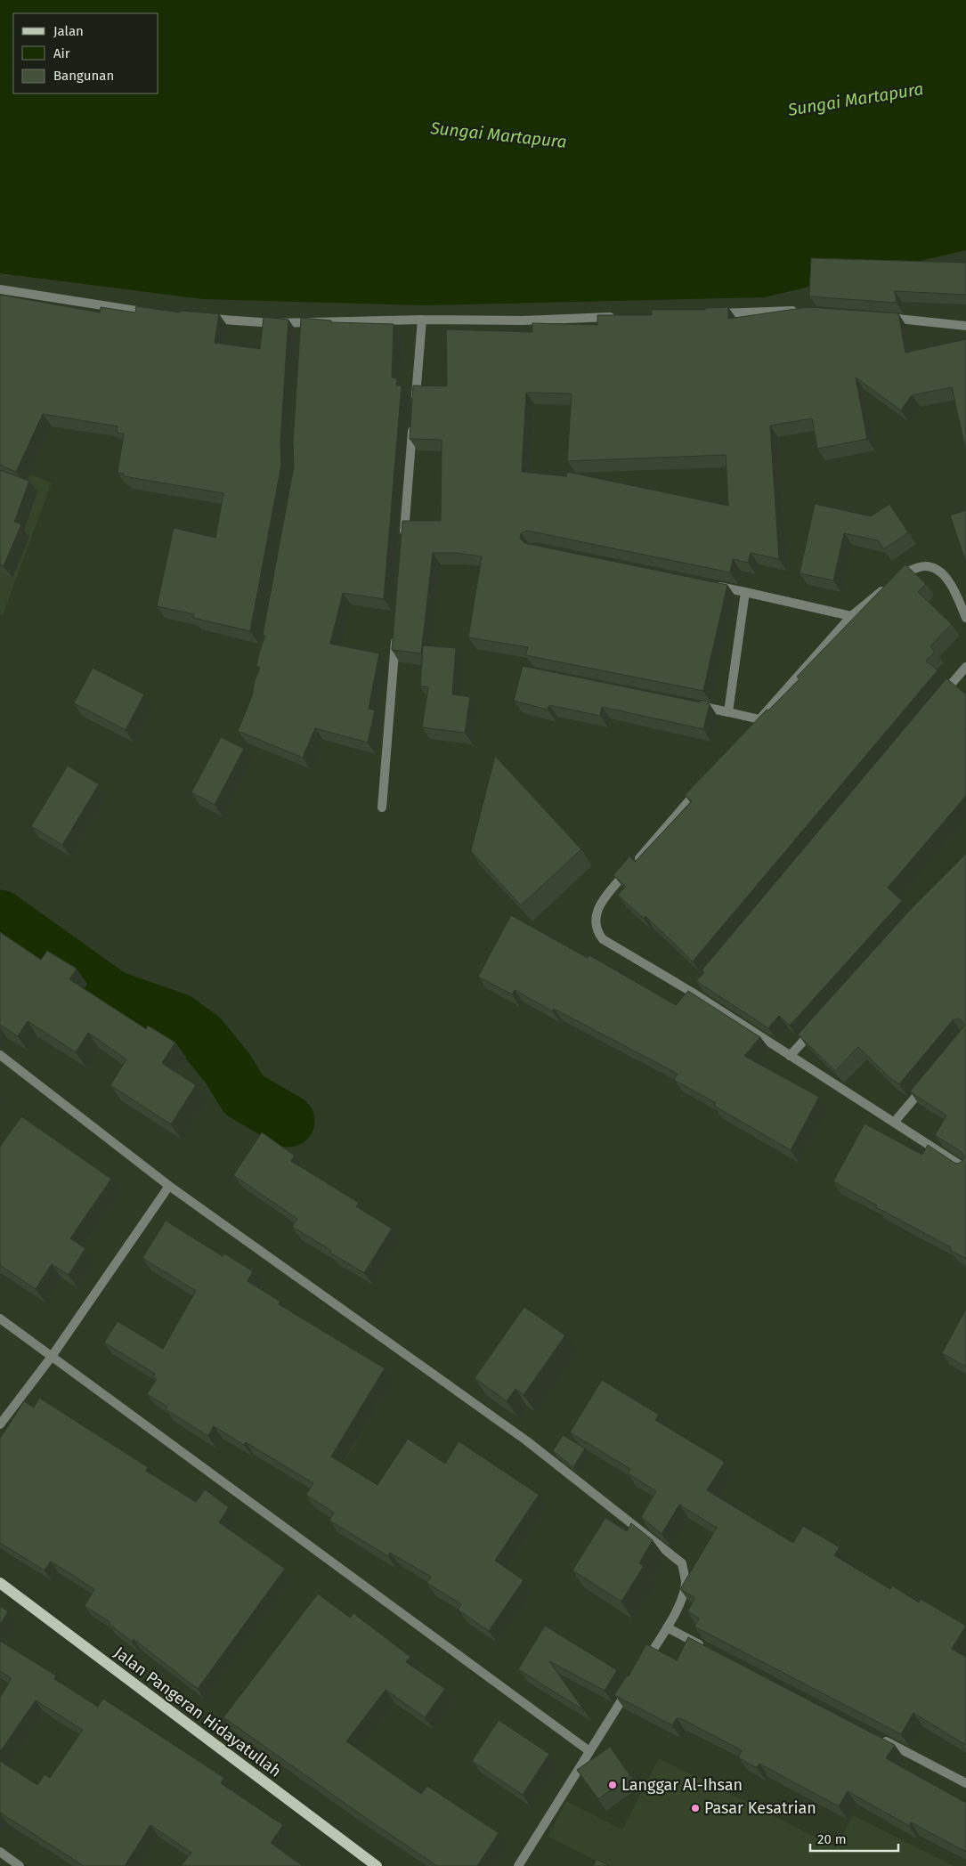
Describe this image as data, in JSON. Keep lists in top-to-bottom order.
{
  "streets": {
    "main road": ["Jalan Pangeran Hidayatullah"]
  },
  "water": ["Sungai Martapura"],
  "places": ["Langgar Al-Ihsan", "Pasar Kesatrian"],
  "legend": ["Jalan", "Air", "Bangunan"],
  "scale_bar": "20 m"
}
